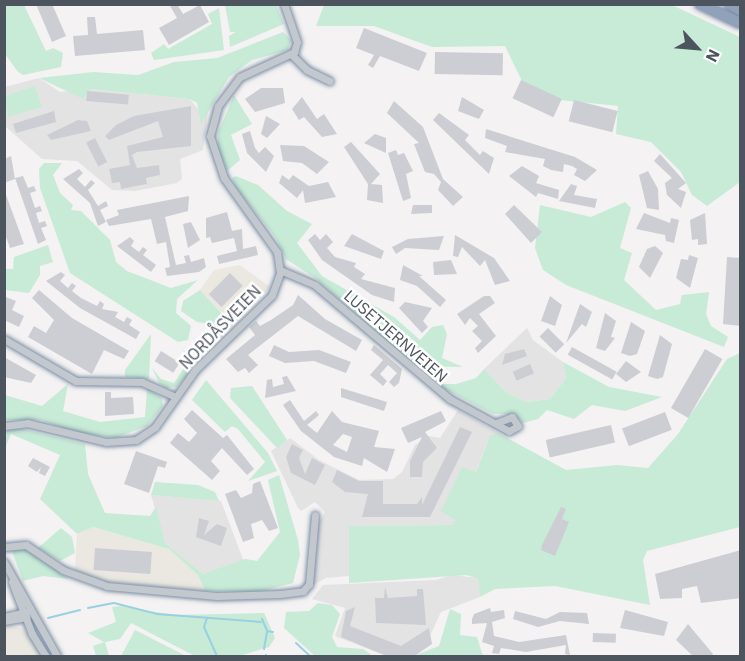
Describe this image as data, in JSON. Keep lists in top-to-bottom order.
{
  "streets": {
    "street": ["NORDÅSVEIEN", "LUSETJERNVEIEN"]
  },
  "crossings": [
    ["NORDÅSVEIEN", "LUSETJERNVEIEN"]
  ],
  "north": "bottom right"
}
